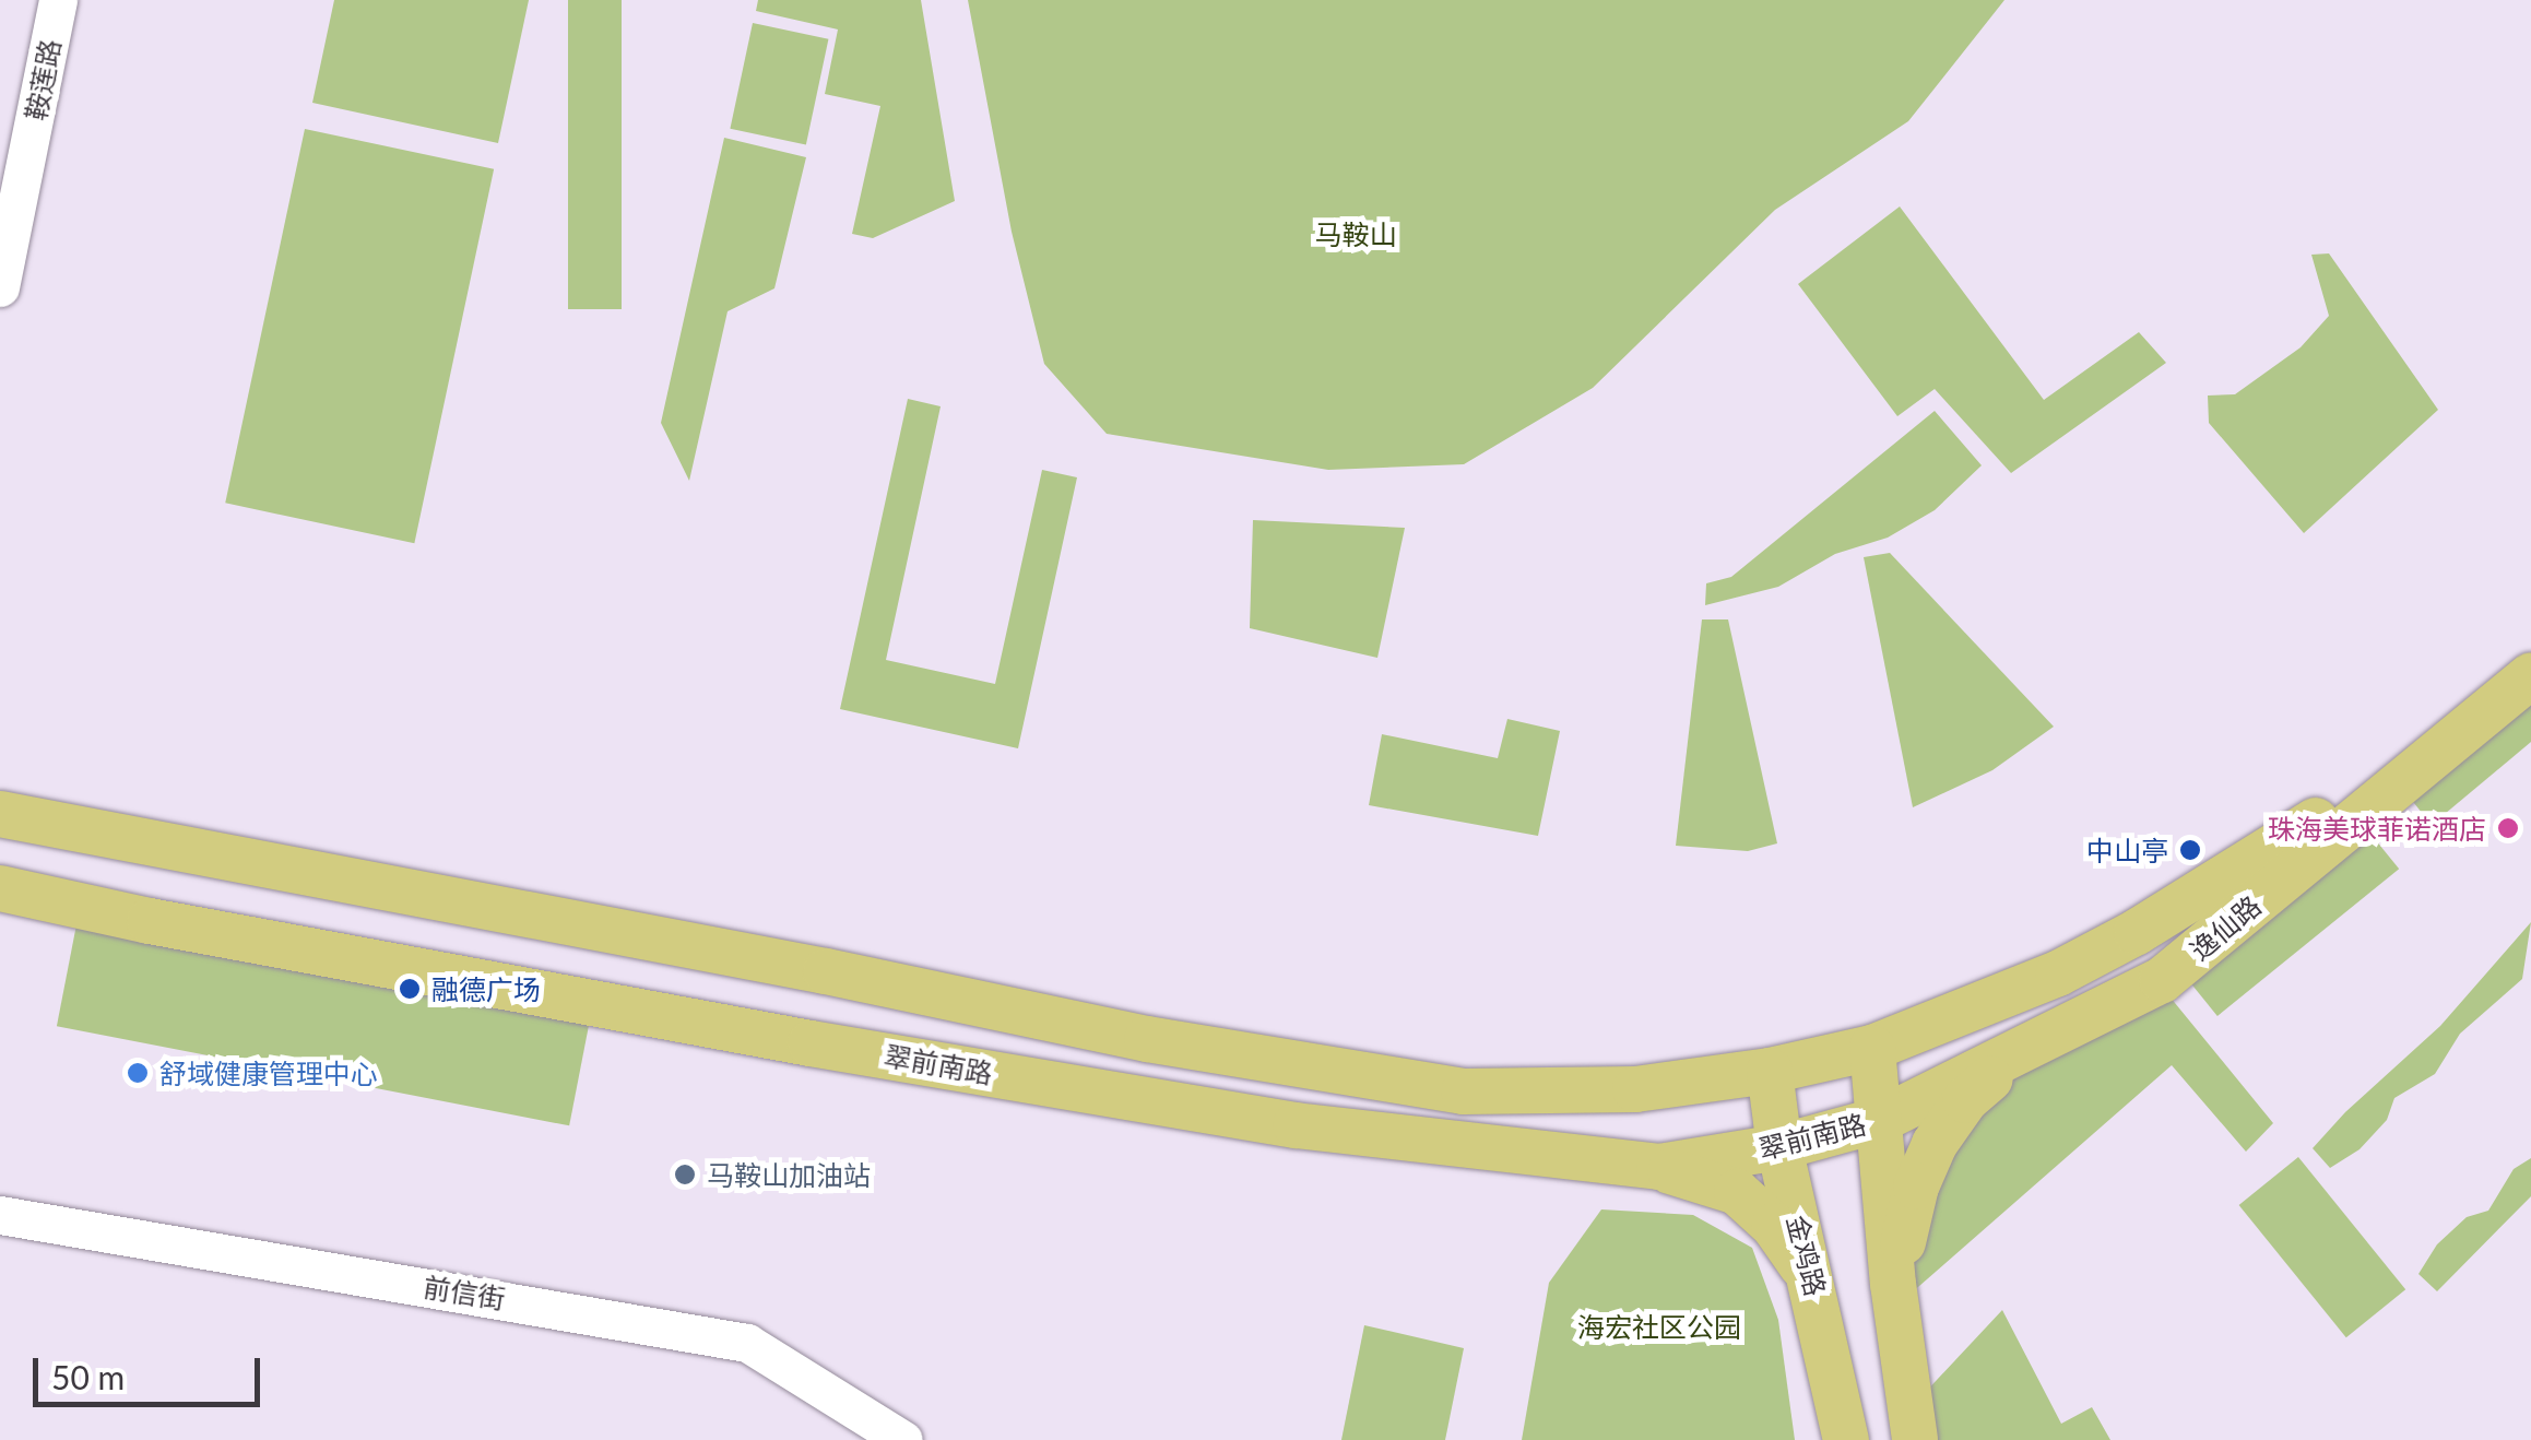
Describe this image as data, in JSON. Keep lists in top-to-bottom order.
{
  "streets": {
    "main road": ["逸仙路", "翠前南路", "金鸡路"],
    "street": ["鞍莲路", "前信街"]
  },
  "crossings": [
    ["逸仙路", "翠前南路"],
    ["翠前南路", "金鸡路"]
  ],
  "parks": ["马鞍山", "海宏社区公园"],
  "places": [
    "珠海美球菲诺酒店",
    "中山亭",
    "融德广场",
    "舒域健康管理中心",
    "马鞍山加油站"
  ],
  "scale_bar": "50 m"
}
